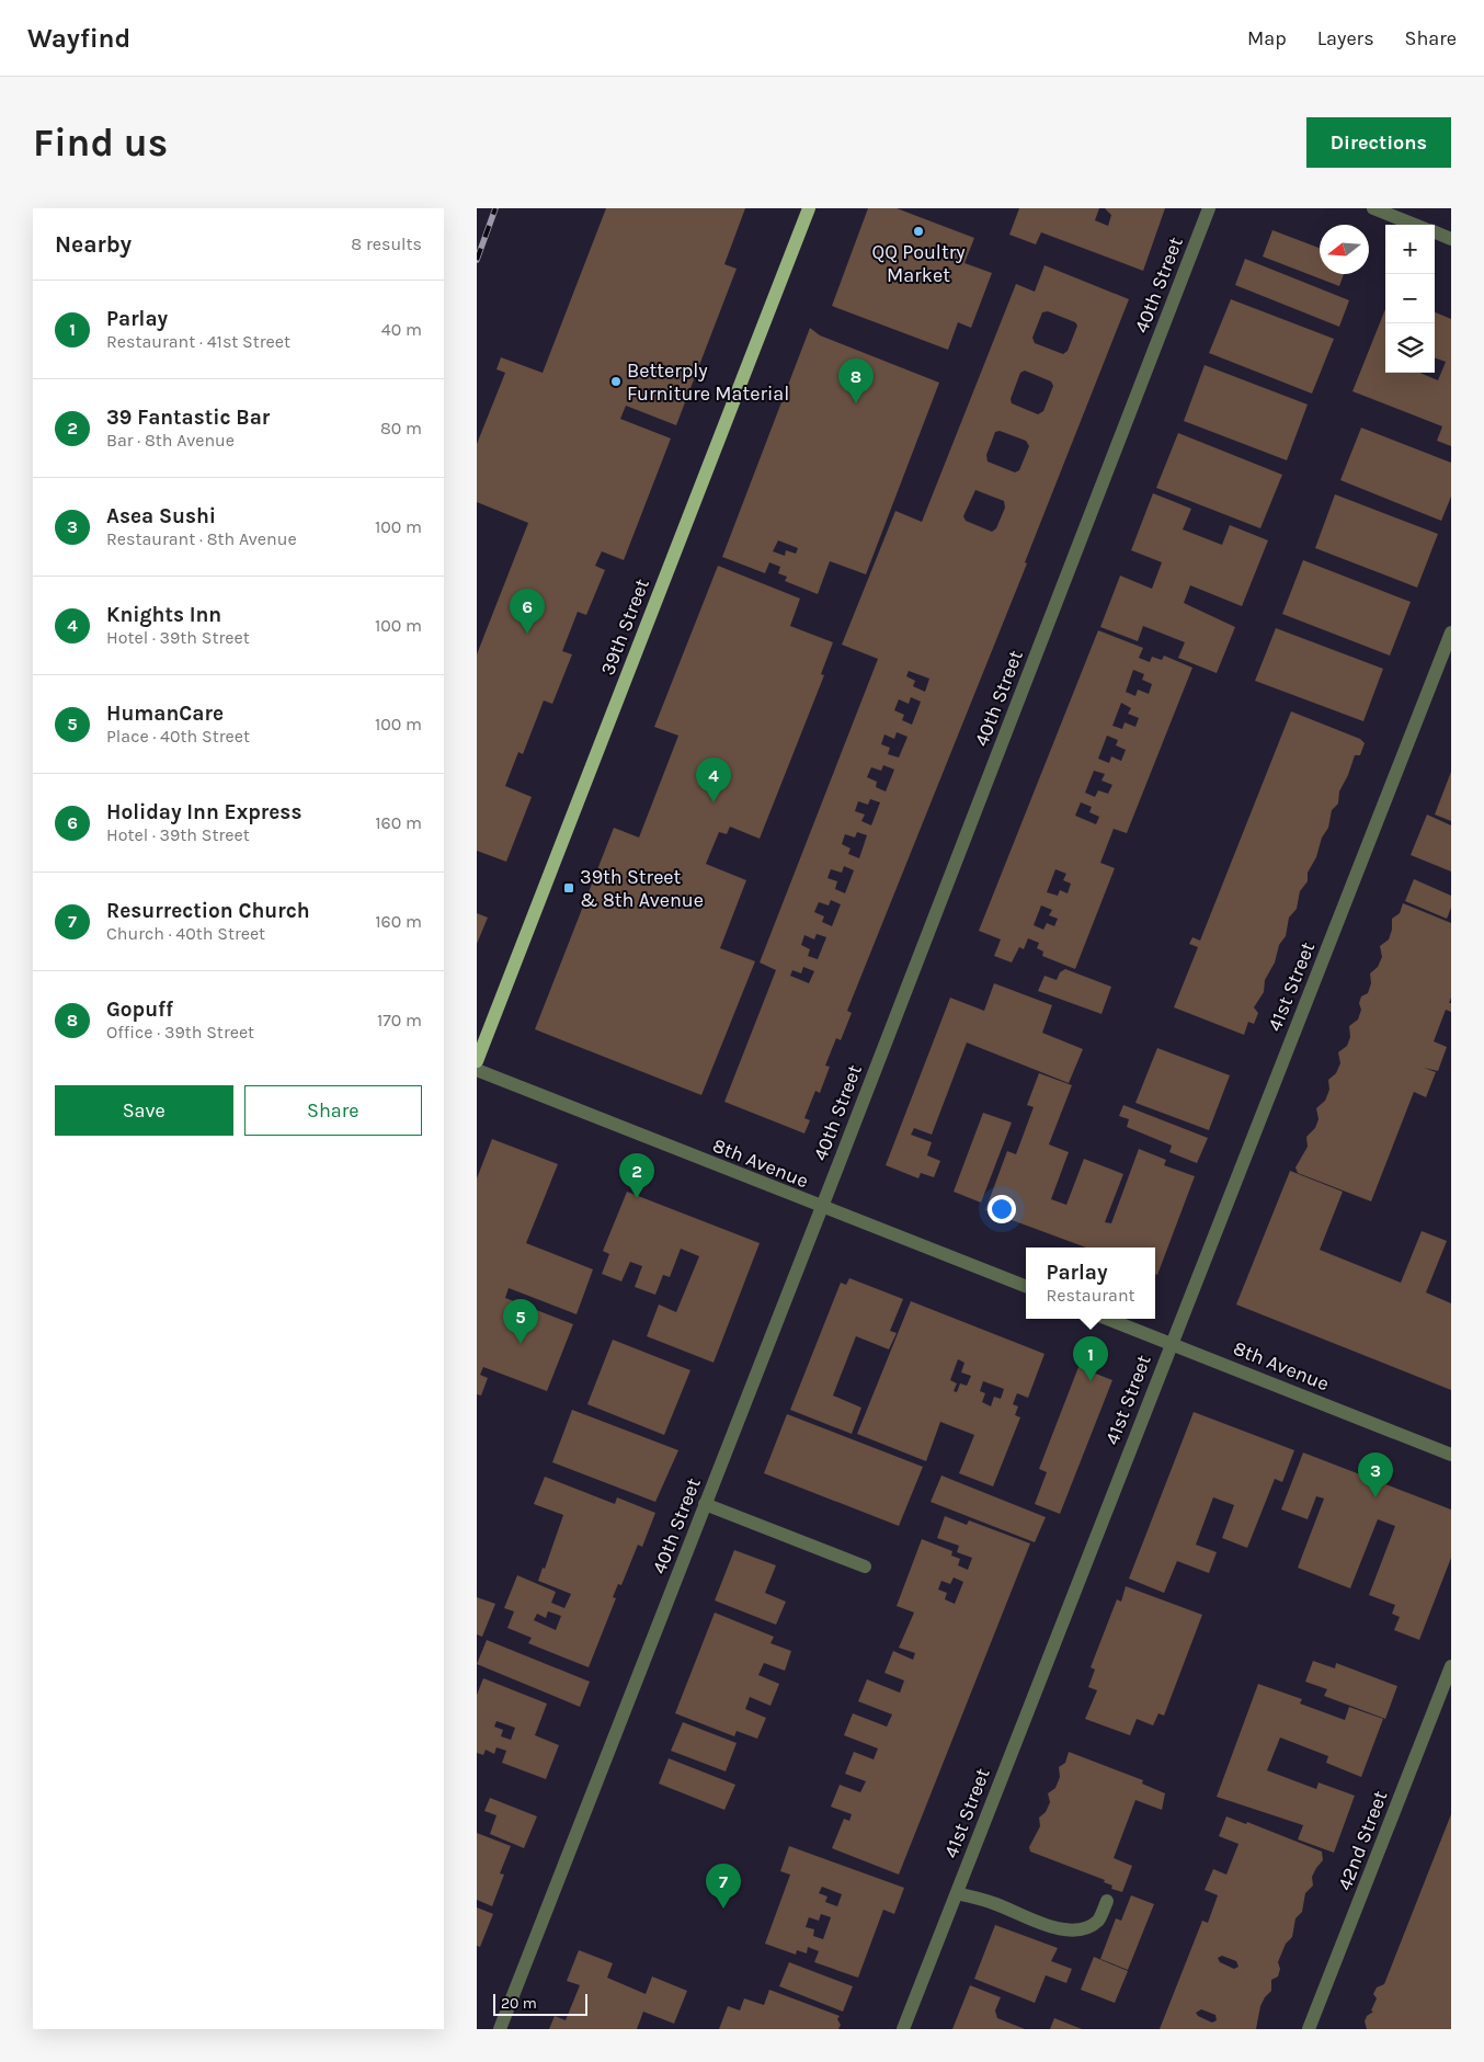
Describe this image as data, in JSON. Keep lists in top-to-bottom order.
{
  "streets": {
    "main road": ["39th Street"],
    "street": [
      "40th Street",
      "41st Street",
      "8th Avenue",
      "42nd Street"
    ]
  },
  "crossings": [
    ["40th Street", "8th Avenue"],
    ["41st Street", "8th Avenue"]
  ],
  "places": {
    "other": ["QQ Poultry Market", "Betterply Furniture Material"],
    "transit": ["39th Street & 8th Avenue"]
  },
  "scale_bar": "20 m",
  "north": "left",
  "page": {
    "header": "Wayfind",
    "nav": ["Map", "Layers", "Share"],
    "buttons": [
      "Directions",
      ["Save", "Share"]
    ],
    "title": "Find us",
    "heading": ["Nearby", "8 results"],
    "map_buttons": ["+", "−"],
    "list": [
      {
        "mark": "1",
        "name": "Parlay",
        "note": "Restaurant · 41st Street",
        "value": "40 m"
      },
      {
        "mark": "2",
        "name": "39 Fantastic Bar",
        "note": "Bar · 8th Avenue",
        "value": "80 m"
      },
      {
        "mark": "3",
        "name": "Asea Sushi",
        "note": "Restaurant · 8th Avenue",
        "value": "100 m"
      },
      {
        "mark": "4",
        "name": "Knights Inn",
        "note": "Hotel · 39th Street",
        "value": "100 m"
      },
      {
        "mark": "5",
        "name": "HumanCare",
        "note": "Place · 40th Street",
        "value": "100 m"
      },
      {
        "mark": "6",
        "name": "Holiday Inn Express",
        "note": "Hotel · 39th Street",
        "value": "160 m"
      },
      {
        "mark": "7",
        "name": "Resurrection Church",
        "note": "Church · 40th Street",
        "value": "160 m"
      },
      {
        "mark": "8",
        "name": "Gopuff",
        "note": "Office · 39th Street",
        "value": "170 m"
      }
    ],
    "pins": [
      "8",
      "6",
      "4",
      "2",
      "5",
      "1",
      "3",
      "7"
    ],
    "popup": ["Parlay", "Restaurant"],
    "scale": "20 m"
  }
}
